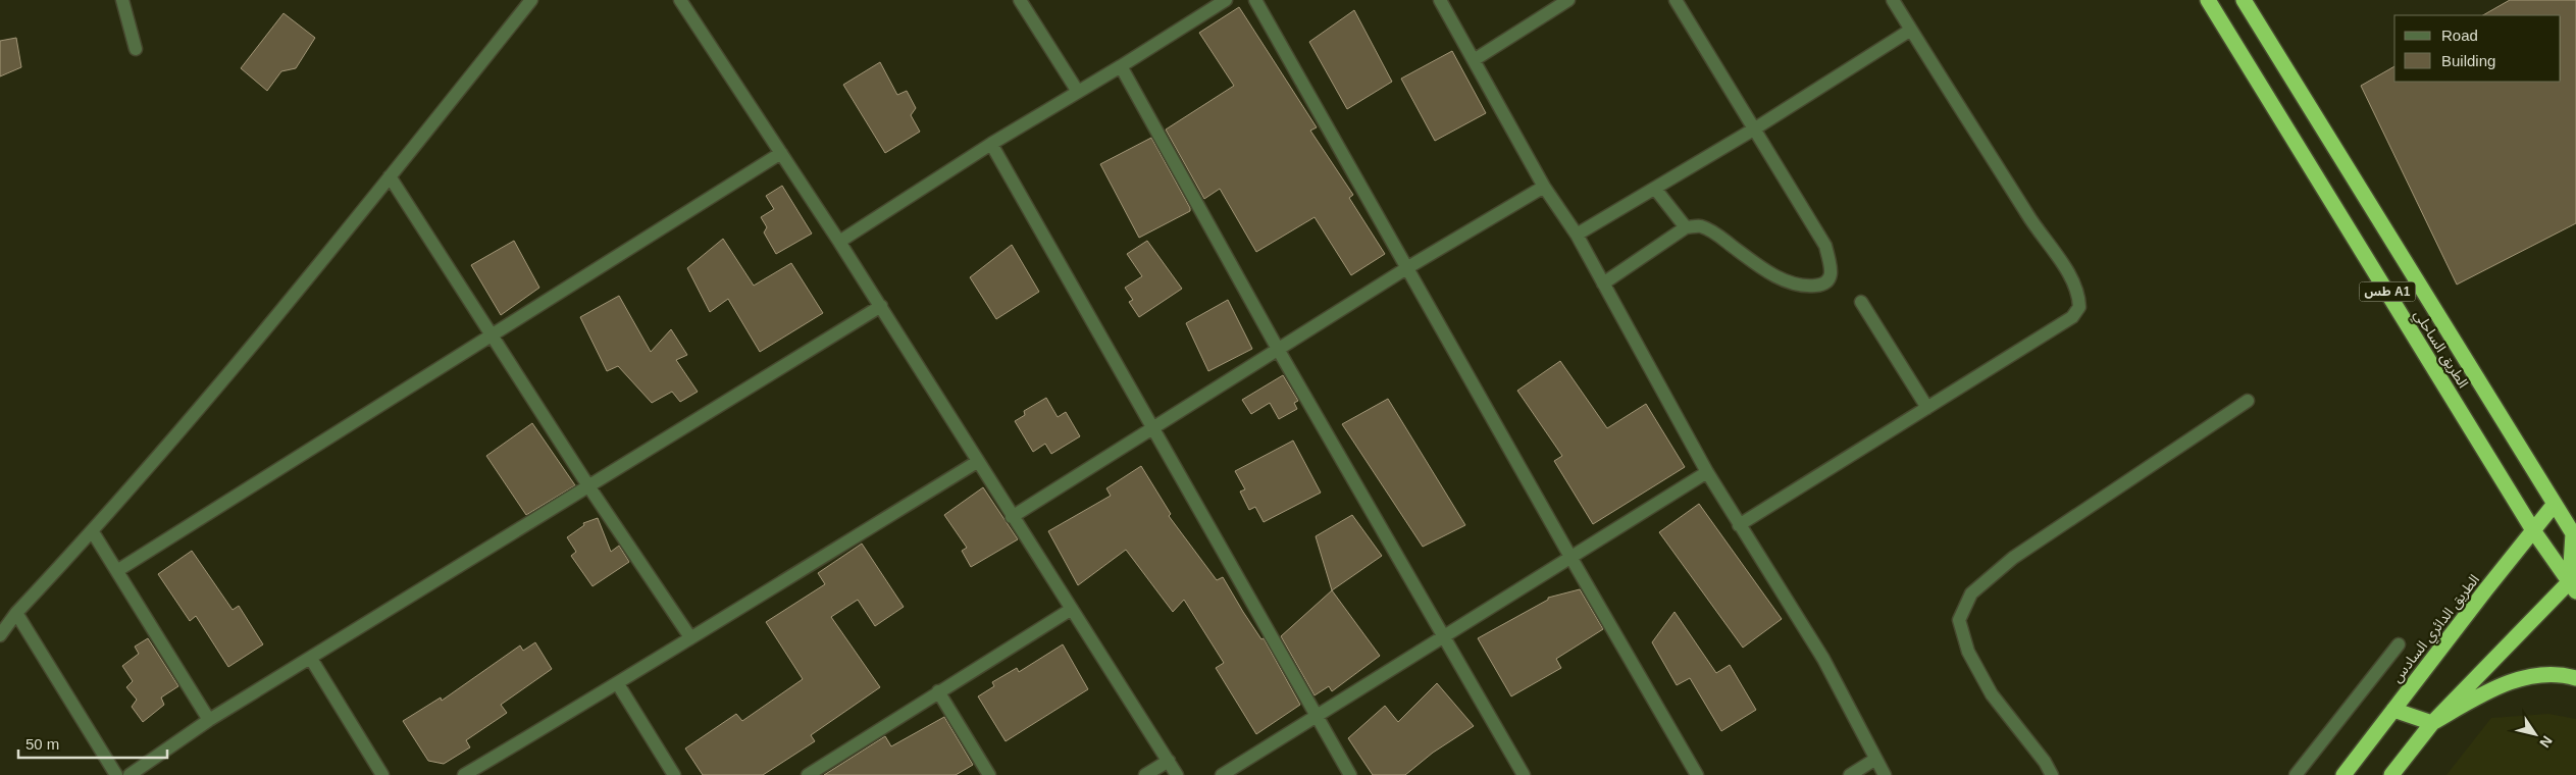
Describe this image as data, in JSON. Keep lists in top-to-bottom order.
{
  "streets": {
    "highway": ["طس A1", "الطريق الساحلي", "الطريق الدائري السادس"]
  },
  "crossings": [
    ["طس A1", "الطريق الساحلي"],
    ["الطريق الساحلي", "الطريق الدائري السادس"]
  ],
  "legend": ["Road", "Building"],
  "scale_bar": "50 m",
  "north": "bottom right"
}
